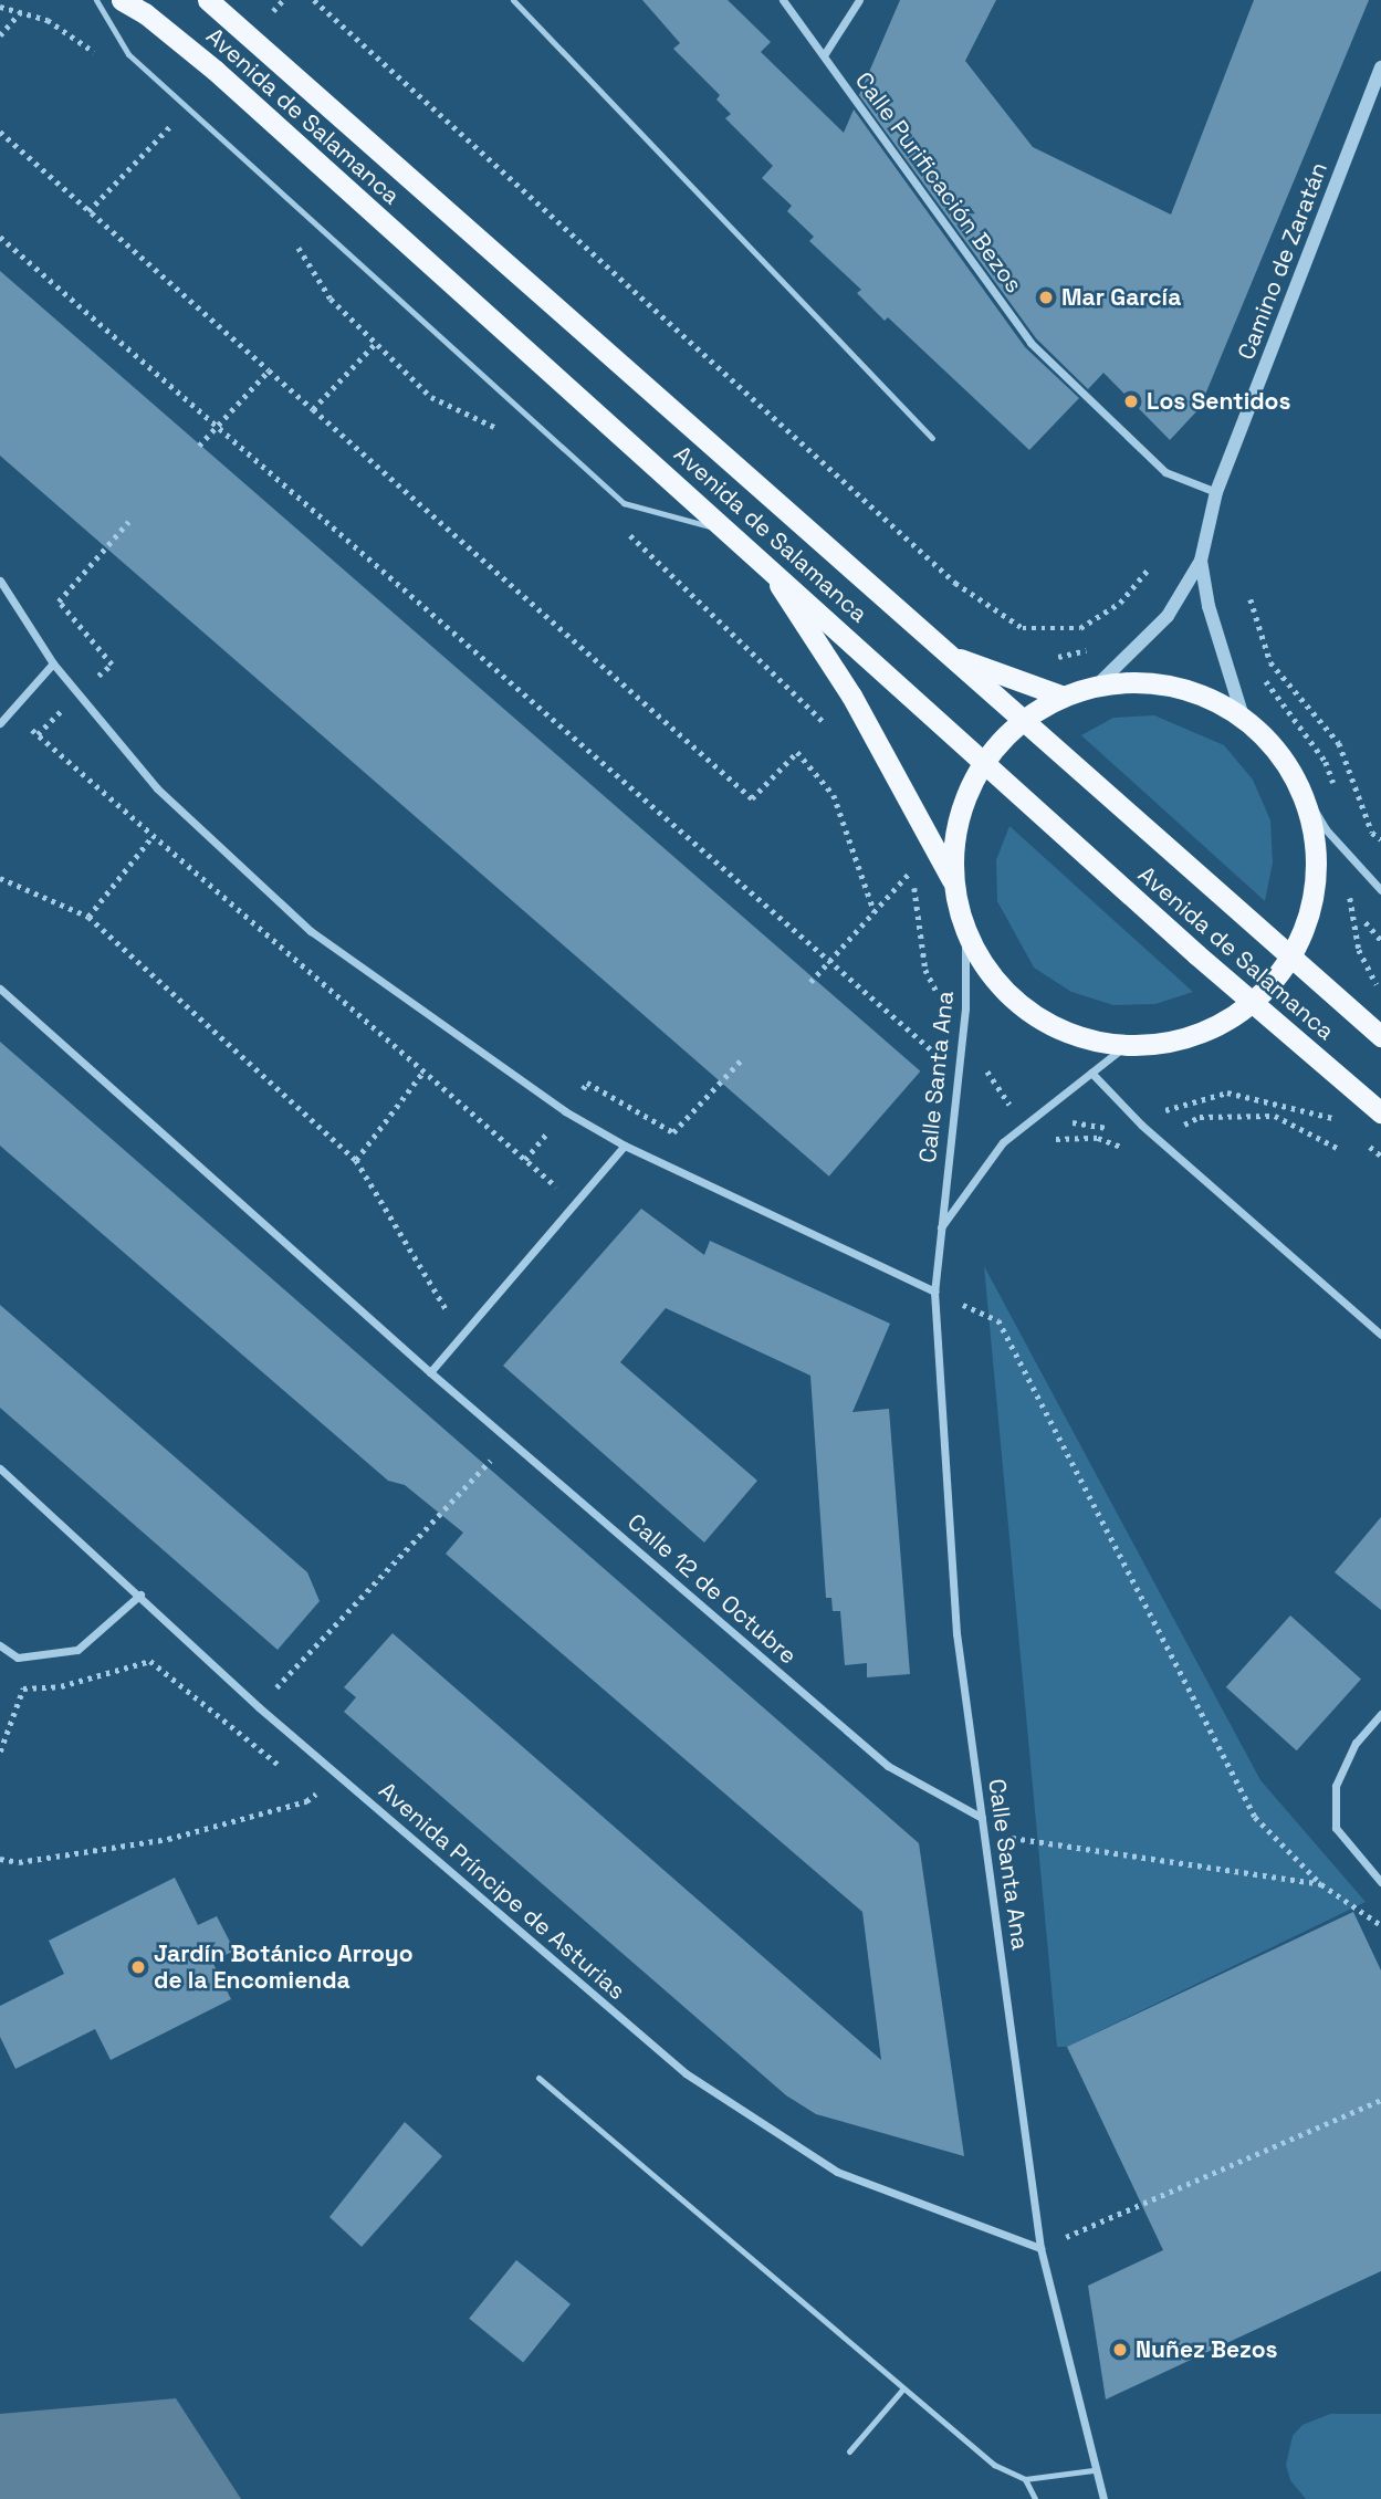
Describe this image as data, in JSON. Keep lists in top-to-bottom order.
{
  "streets": {
    "highway": ["Avenida de Salamanca"],
    "street": [
      "Calle Purificación Bezos",
      "Camino de Zaratán",
      "Calle Santa Ana",
      "Calle 12 de Octubre",
      "Avenida Príncipe de Asturias"
    ]
  },
  "crossings": [
    ["Calle Purificación Bezos", "Camino de Zaratán"],
    ["Calle Santa Ana", "Calle 12 de Octubre"],
    ["Calle Santa Ana", "Avenida Príncipe de Asturias"]
  ],
  "places": [
    "Mar García",
    "Los Sentidos",
    "Jardín Botánico Arroyo de la Encomienda",
    "Nuñez Bezos"
  ]
}
